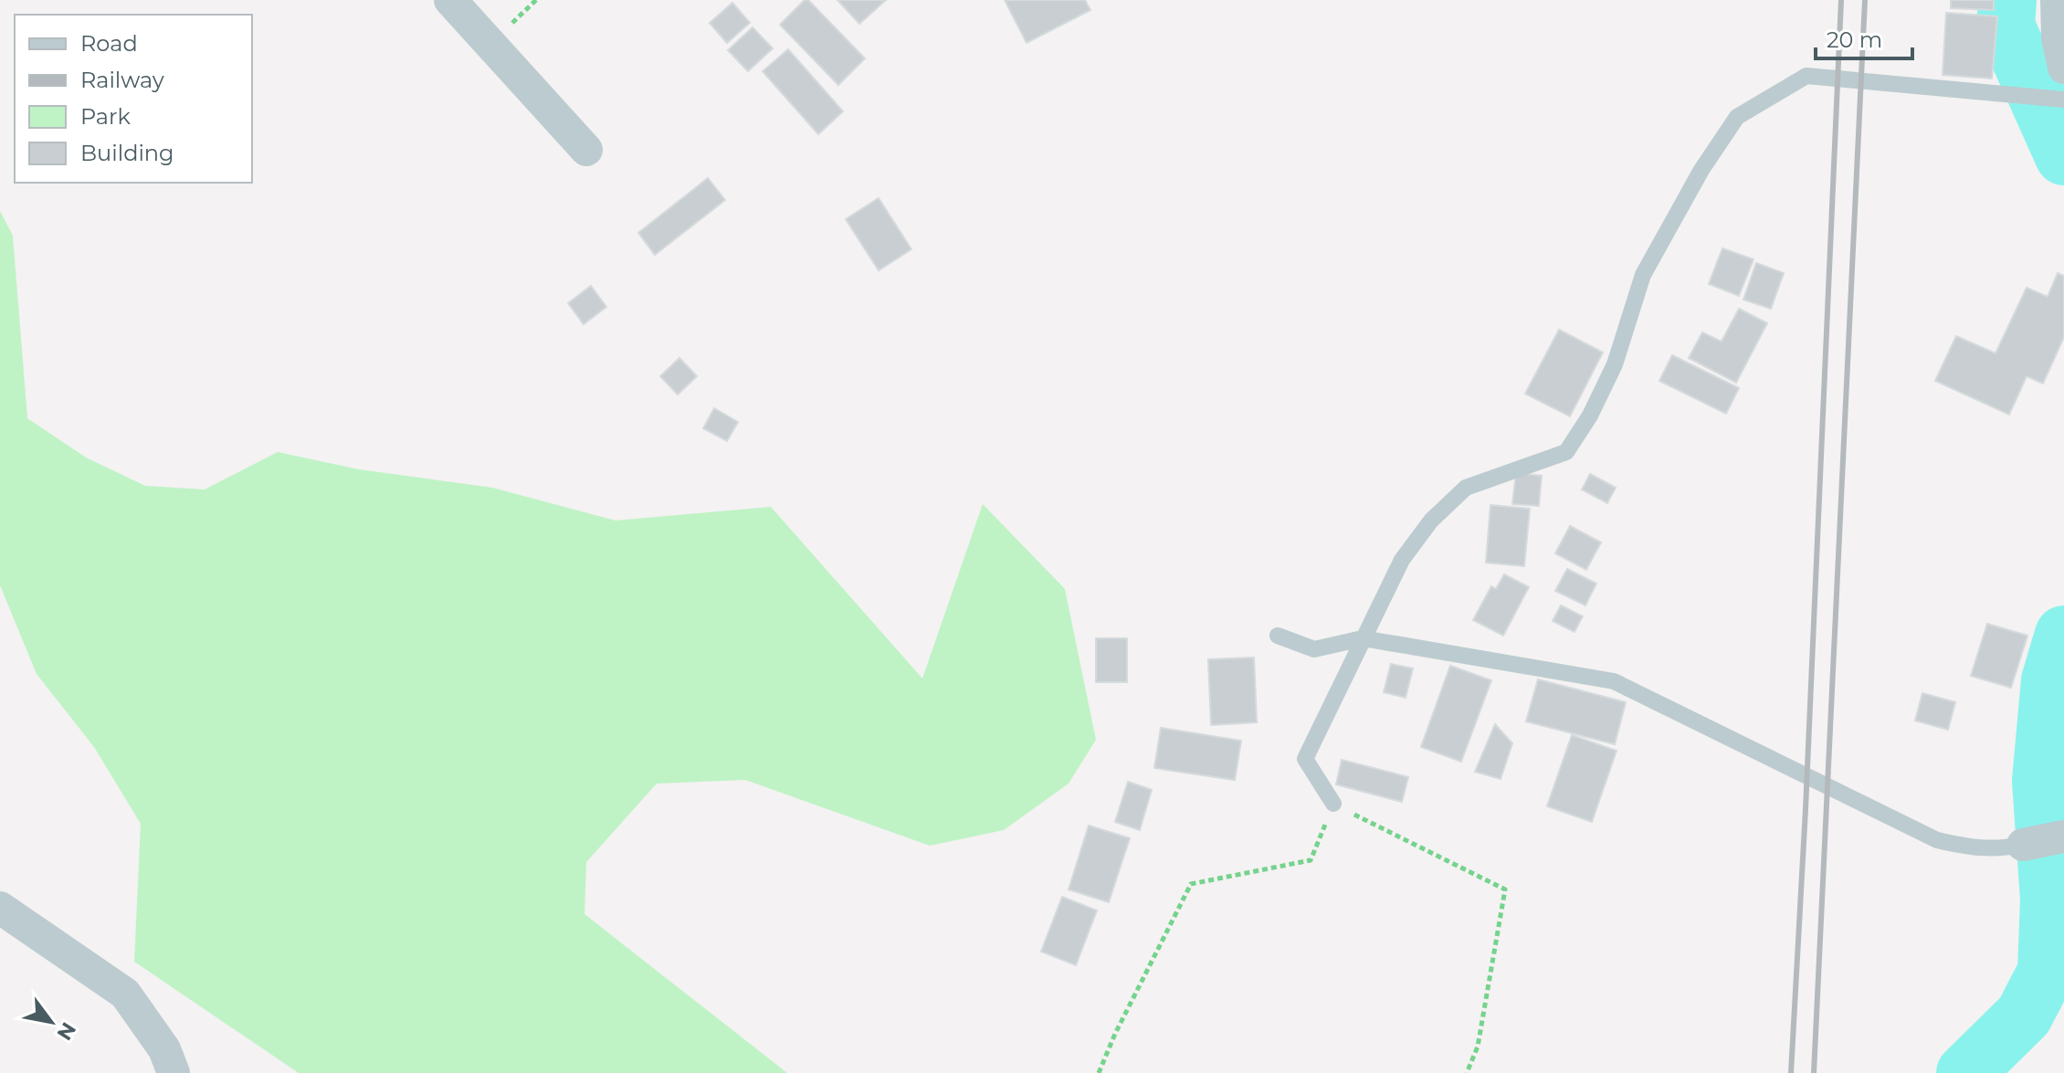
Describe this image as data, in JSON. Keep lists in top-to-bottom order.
{
  "legend": [
    "Road",
    "Railway",
    "Park",
    "Building"
  ],
  "scale_bar": "20 m",
  "north": "bottom right"
}
